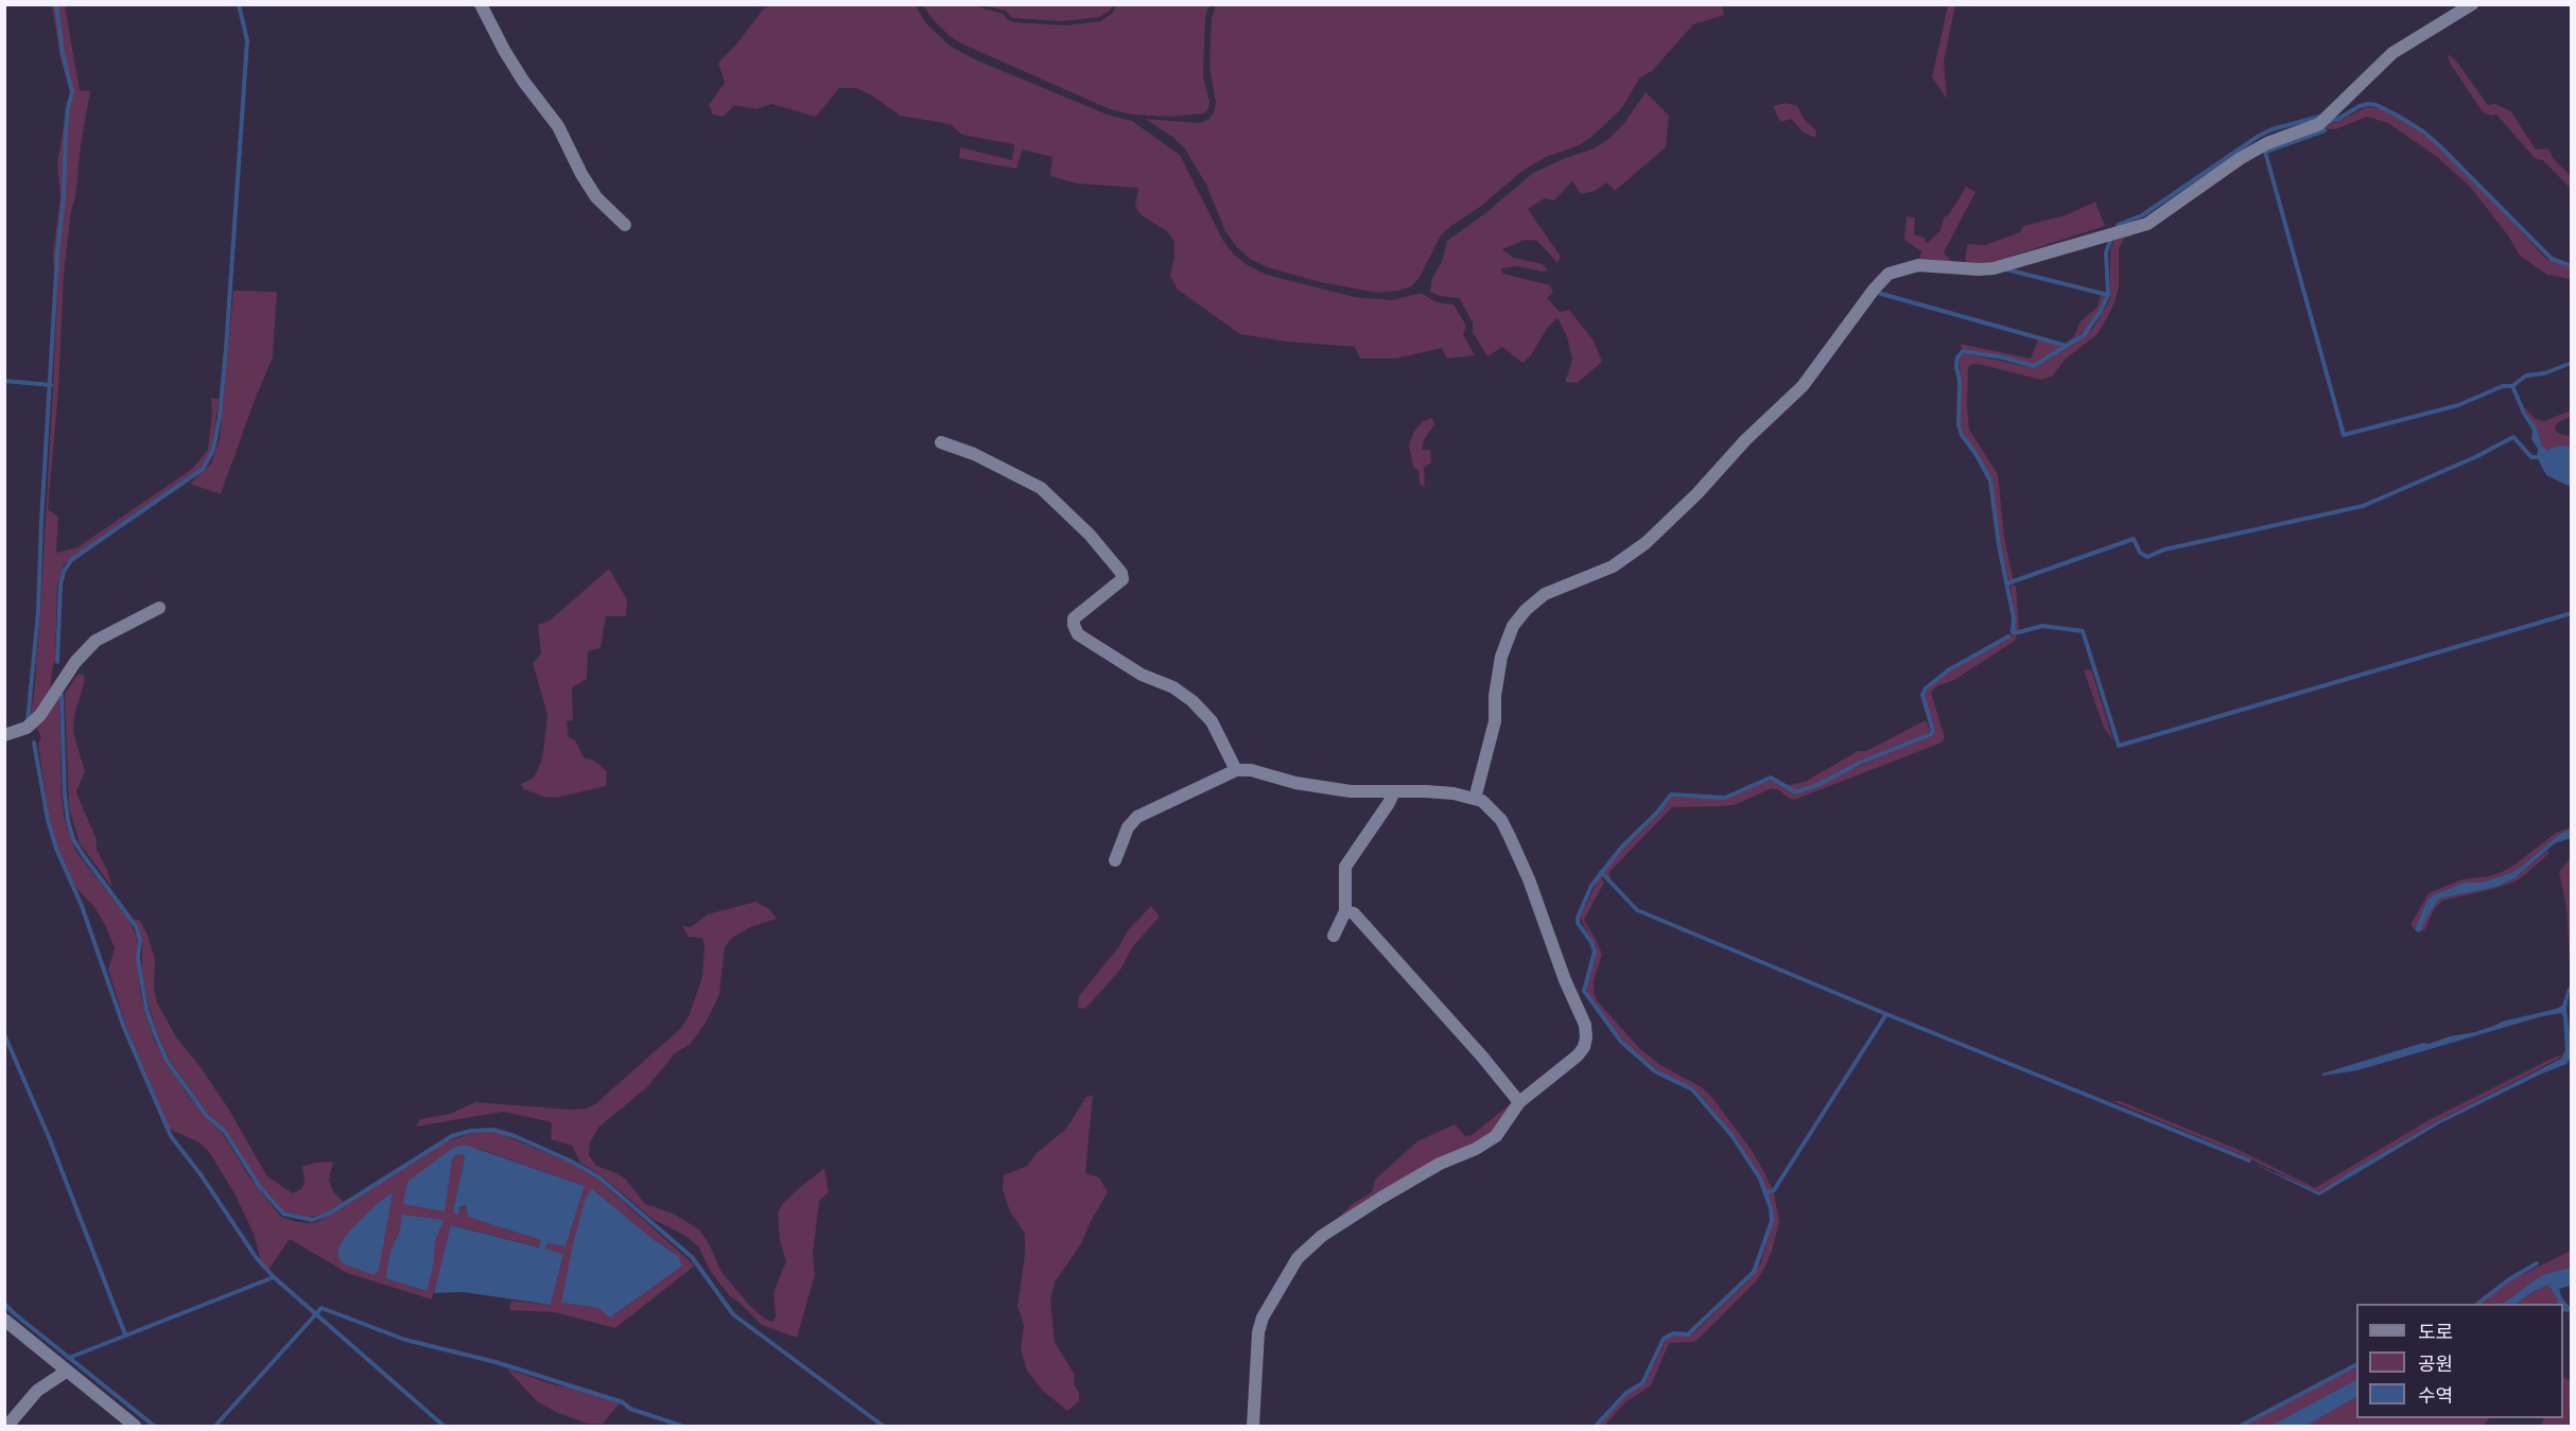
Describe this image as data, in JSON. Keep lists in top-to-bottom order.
{
  "legend": ["도로", "공원", "수역"]
}
